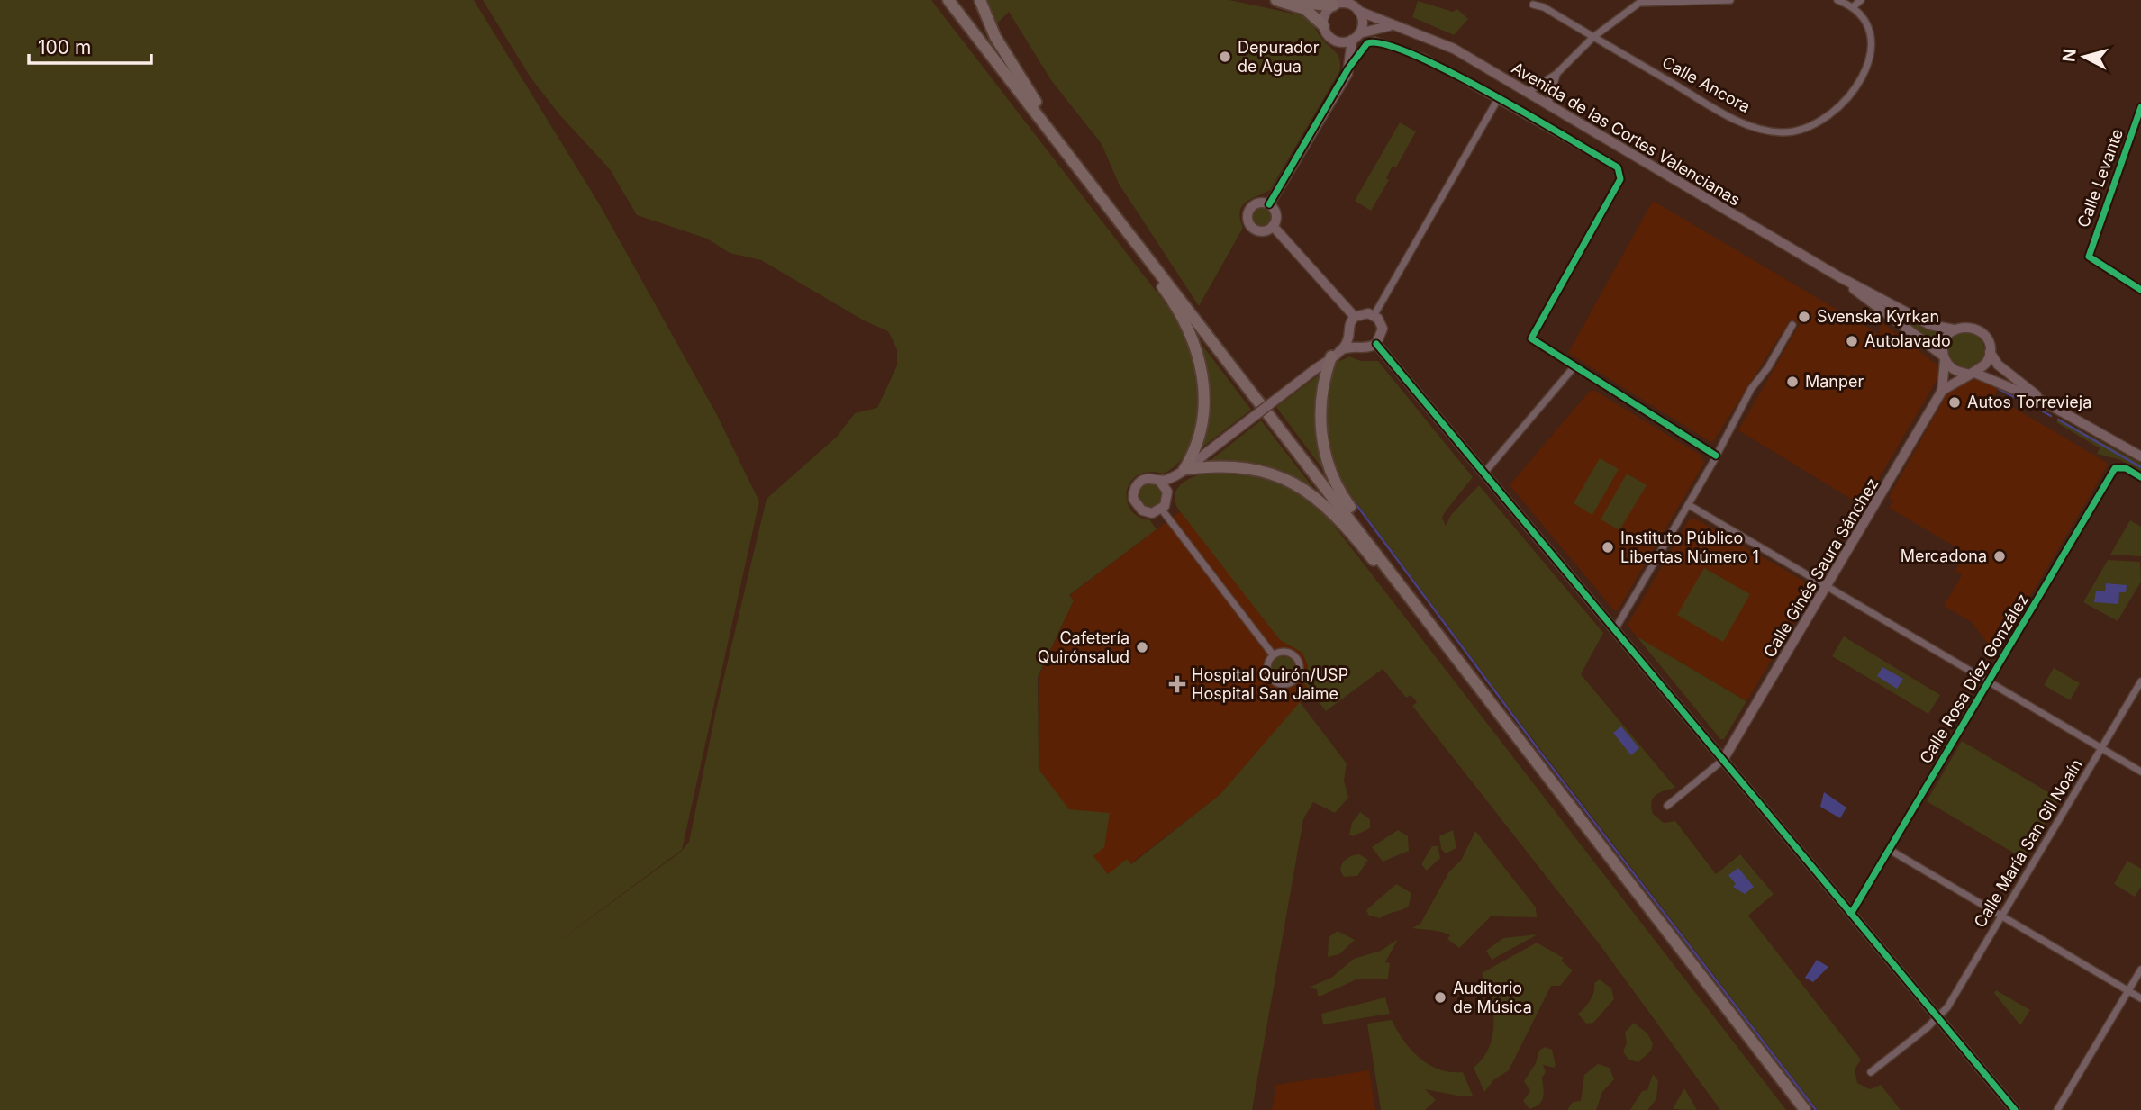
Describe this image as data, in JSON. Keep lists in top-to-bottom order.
{
  "streets": {
    "street": [
      "Calle Ancora",
      "Avenida de las Cortes Valencianas",
      "Calle Levante",
      "Calle Ginés Saura Sánchez",
      "Calle Rosa Díez González",
      "Calle María San Gil Noaín"
    ]
  },
  "places": {
    "other": [
      "Depurador de Agua",
      "Svenska Kyrkan",
      "Autolavado",
      "Manper",
      "Autos Torrevieja",
      "Instituto Público Libertas Número 1",
      "Mercadona",
      "Cafetería Quirónsalud",
      "Auditorio de Música"
    ],
    "health": ["Hospital Quirón/USP Hospital San Jaime"]
  },
  "scale_bar": "100 m",
  "north": "left"
}
